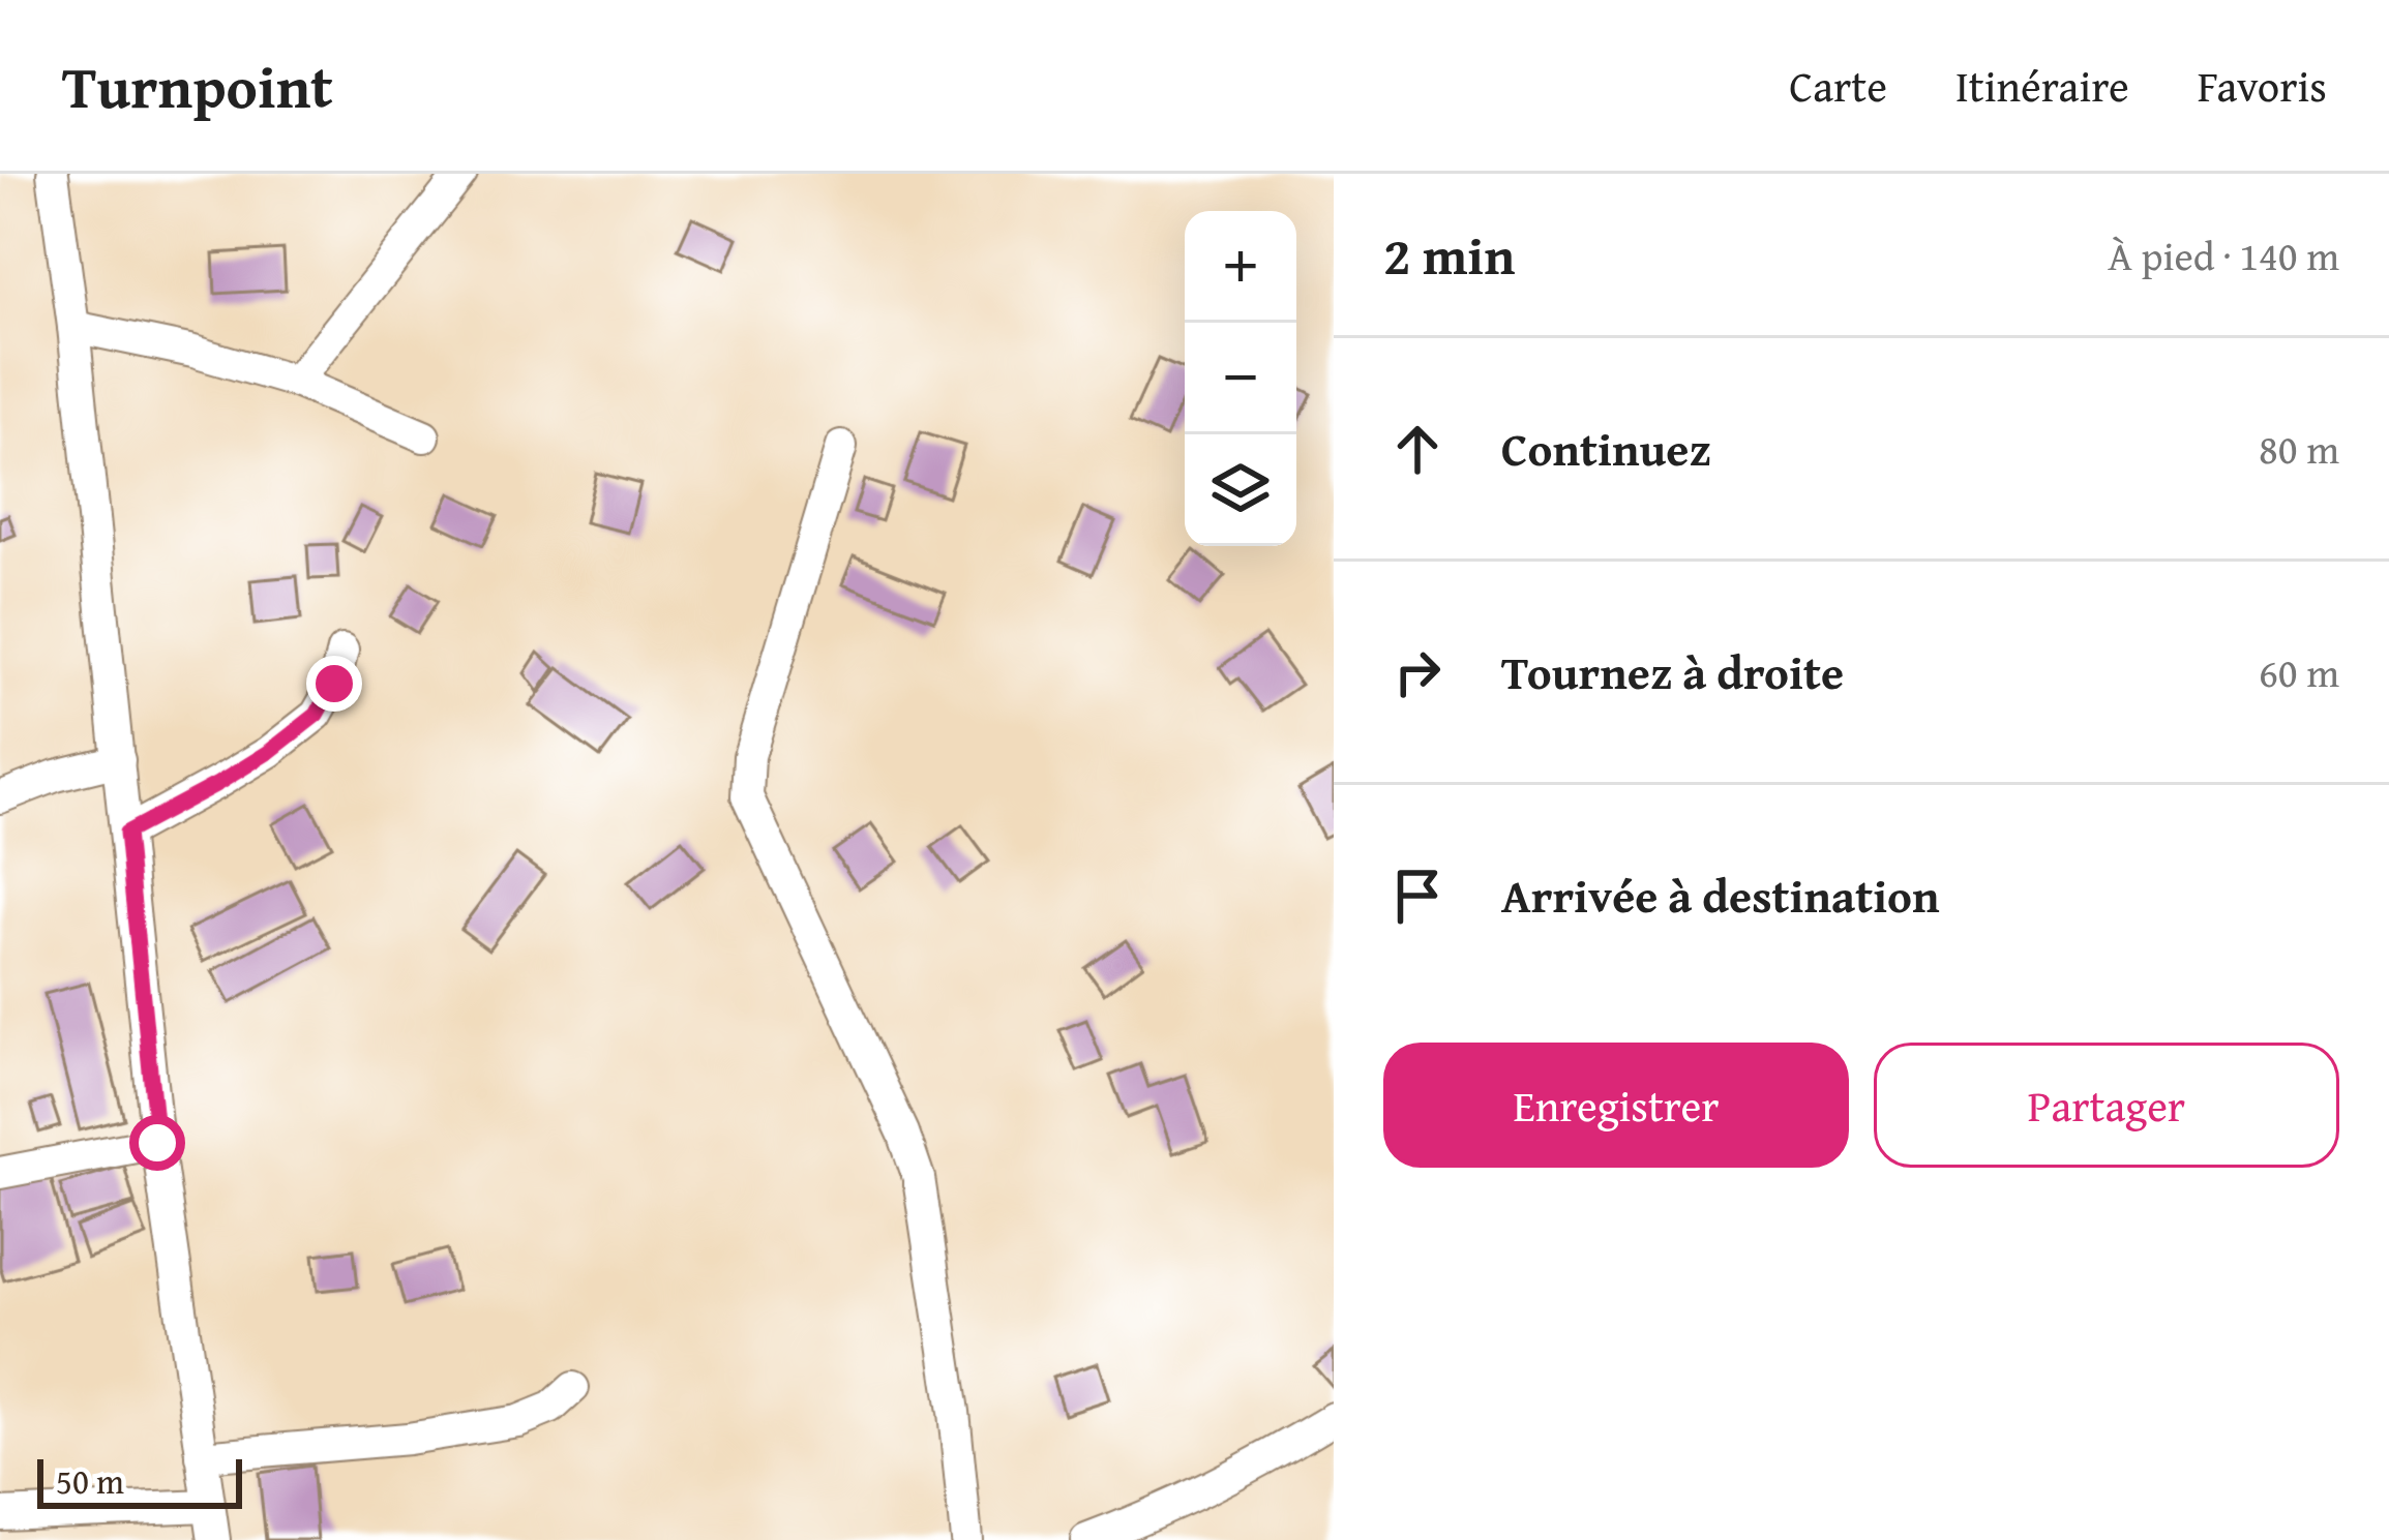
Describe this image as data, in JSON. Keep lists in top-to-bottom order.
{
  "scale_bar": "50 m",
  "page": {
    "header": "Turnpoint",
    "nav": ["Carte", "Itinéraire", "Favoris"],
    "heading": ["2 min", "À pied · 140 m"],
    "map_buttons": ["+", "−"],
    "list": [
      ["Continuez", "80 m"],
      ["Tournez à droite", "60 m"],
      "Arrivée à destination"
    ],
    "buttons": ["Enregistrer", "Partager"],
    "scale": "50 m"
  }
}
